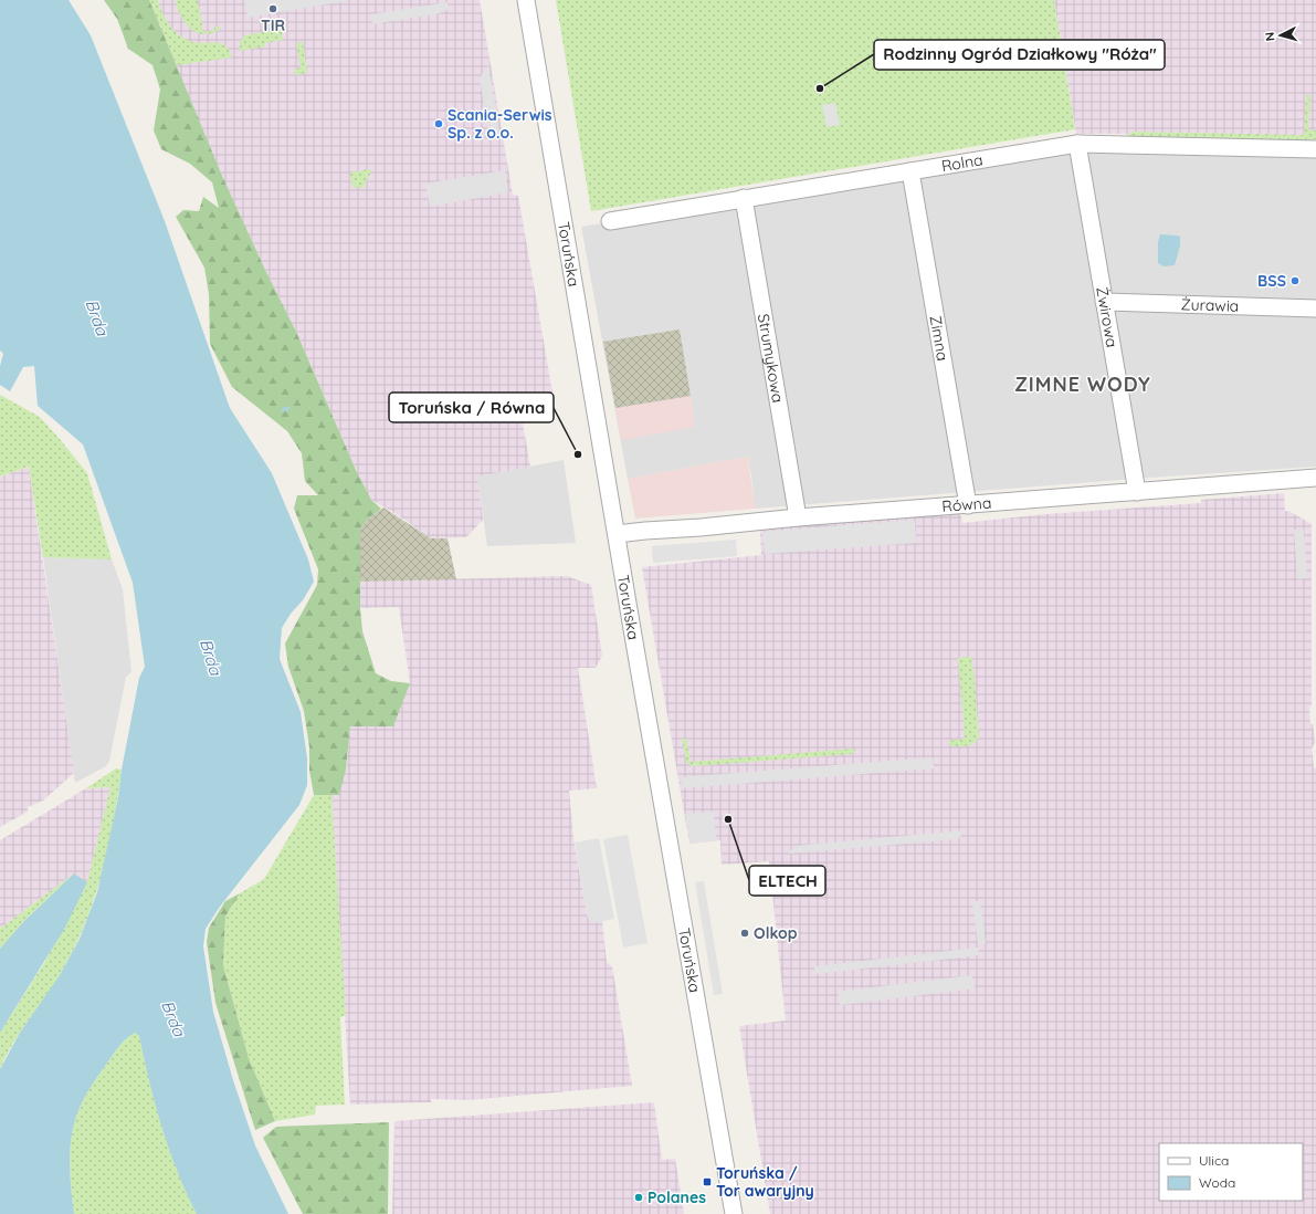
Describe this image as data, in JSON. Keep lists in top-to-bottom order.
{
  "streets": {
    "street": [
      "Rolna",
      "Toruńska",
      "Żurawia",
      "Żwirowa",
      "Zimna",
      "Strumykowa",
      "Równa"
    ]
  },
  "crossings": [
    ["Rolna", "Żwirowa"],
    ["Rolna", "Zimna"],
    ["Rolna", "Strumykowa"],
    ["Toruńska", "Równa"],
    ["Żurawia", "Żwirowa"],
    ["Żwirowa", "Równa"],
    ["Zimna", "Równa"],
    ["Strumykowa", "Równa"]
  ],
  "districts": ["ZIMNE WODY"],
  "water": ["Brda"],
  "places": {
    "other": [
      "TIR",
      "Rodzinny Ogród Działkowy \"Róża\"",
      "Scania-Serwis Sp. z o.o.",
      "BSS",
      "Toruńska / Równa",
      "ELTECH",
      "Olkop",
      "Polanes"
    ],
    "transit": ["Toruńska / Tor awaryjny"]
  },
  "legend": ["Ulica", "Woda"],
  "north": "left"
}
